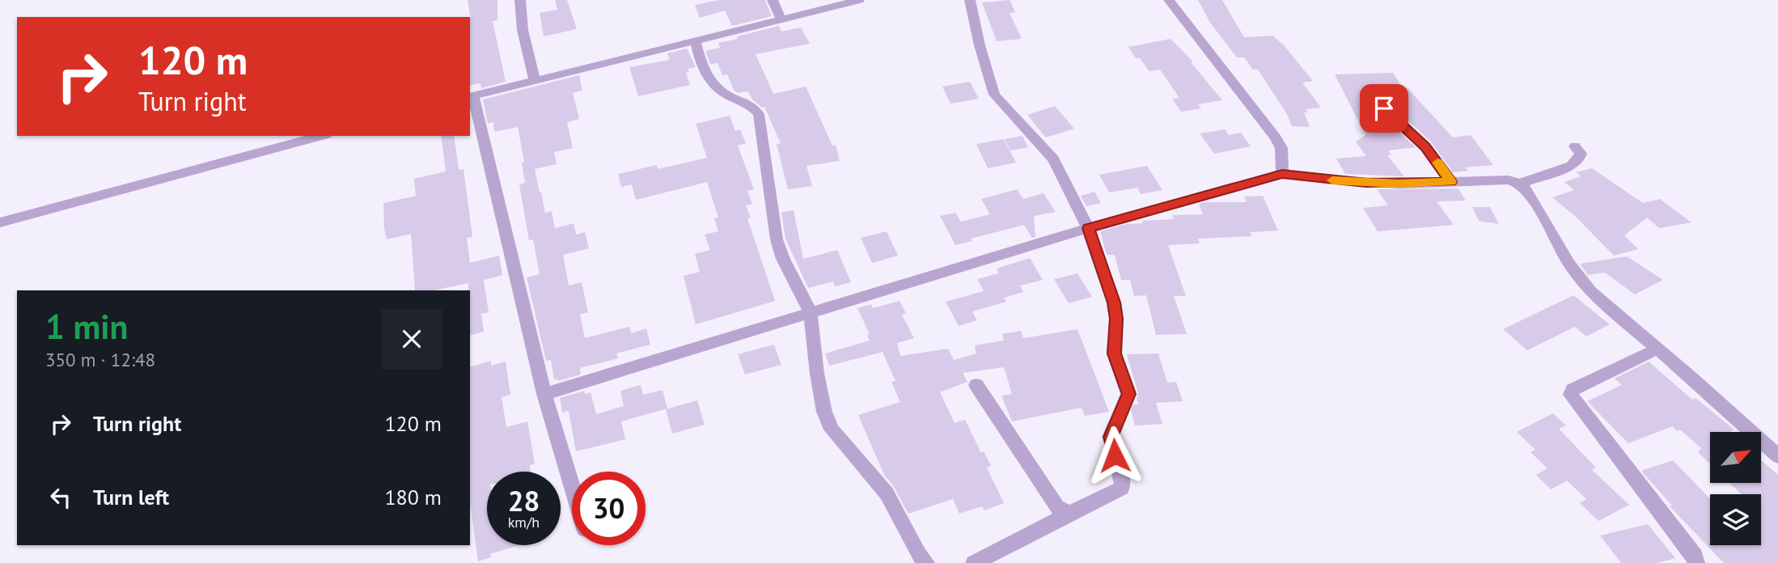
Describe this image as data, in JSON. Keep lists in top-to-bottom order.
{
  "north": "top right",
  "page": {
    "turn": ["120 m", "Turn right"],
    "heading": ["1 min", "350 m · 12:48"],
    "list": [
      {
        "name": "Turn right",
        "value": "120 m"
      },
      {
        "name": "Turn left",
        "value": "180 m"
      }
    ],
    "speed": "28 km/h",
    "limit": "30"
  }
}
